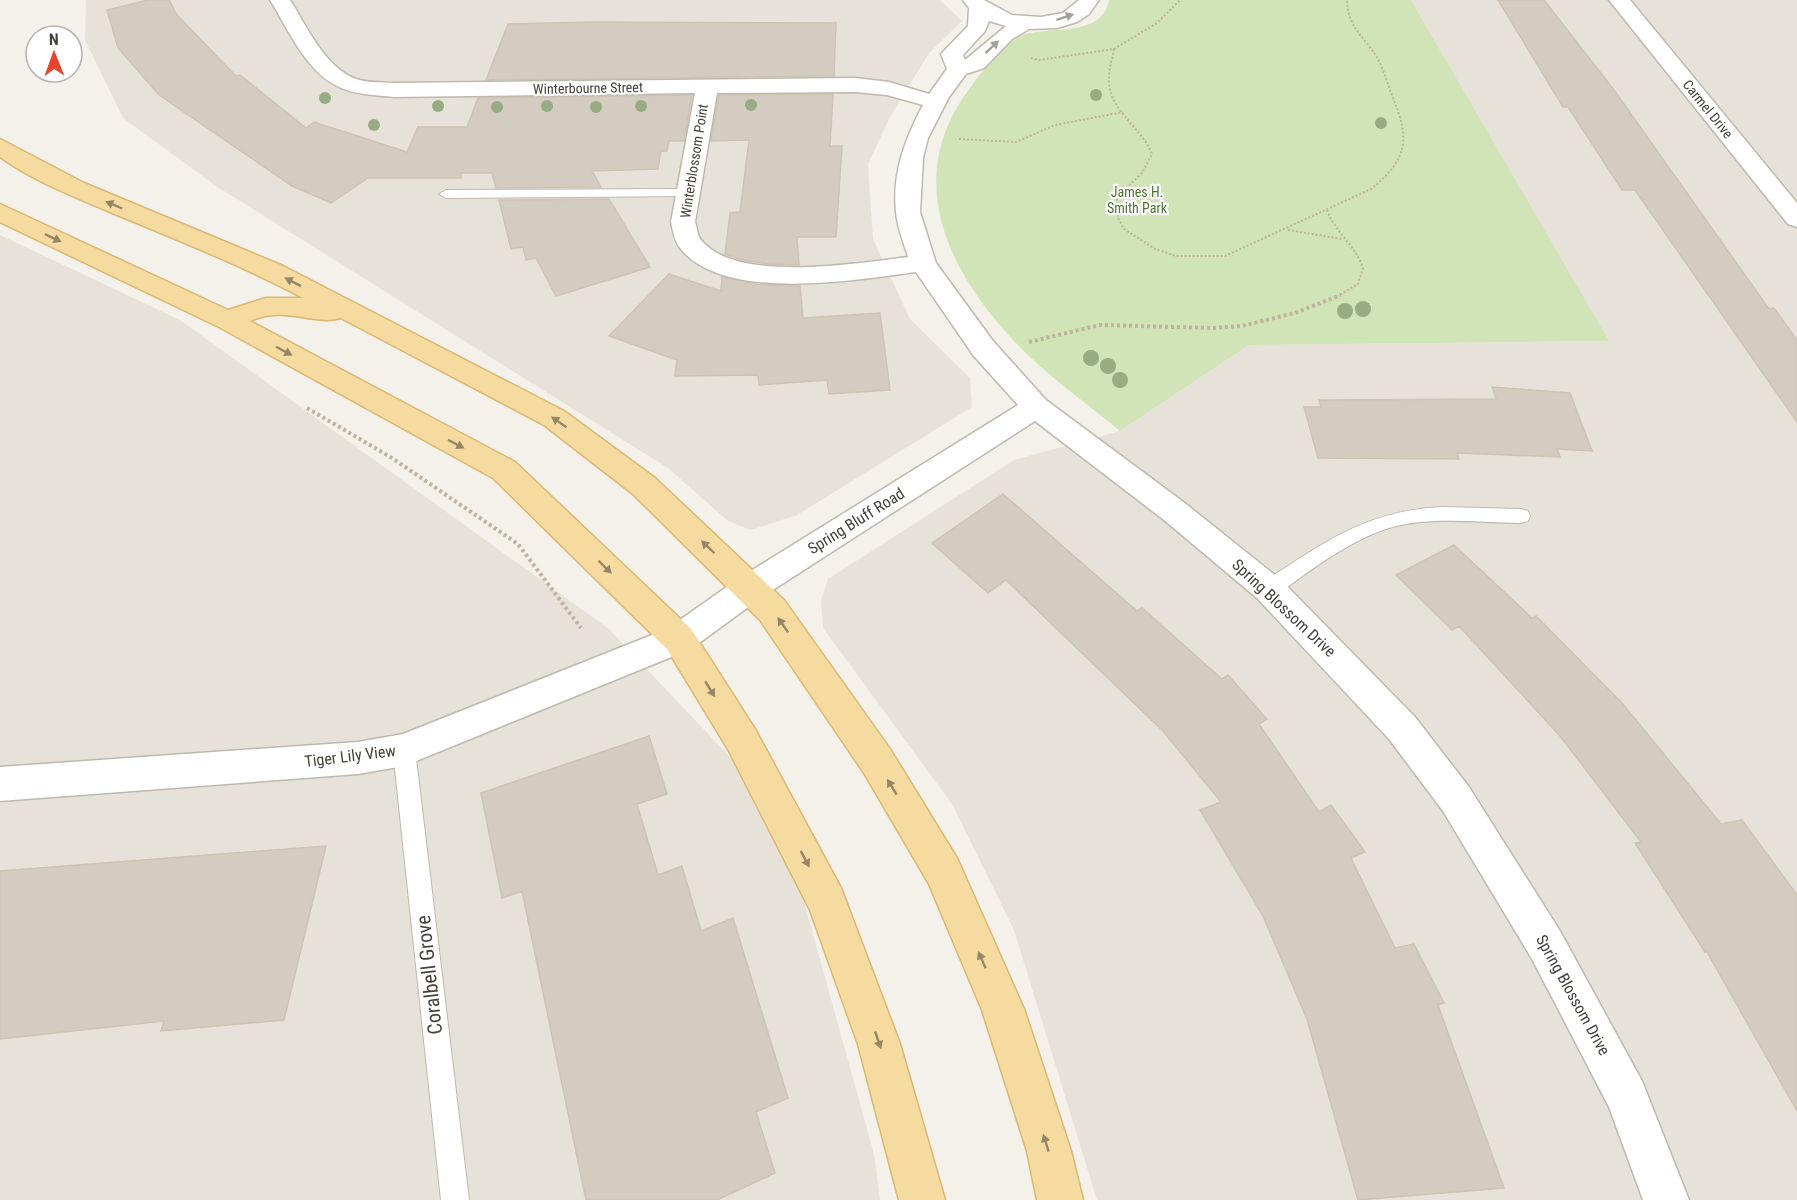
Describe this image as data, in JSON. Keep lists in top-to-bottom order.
{
  "streets": {
    "street": [
      "Winterbourne Street",
      "Carmel Drive",
      "Winterblossom Point",
      "Spring Bluff Road",
      "Spring Blossom Drive",
      "Tiger Lily View"
    ],
    "lane": ["Coralbell Grove"]
  },
  "crossings": [
    ["Winterbourne Street", "Winterblossom Point"],
    ["Winterbourne Street", "Spring Blossom Drive"],
    ["Winterblossom Point", "Spring Blossom Drive"],
    ["Spring Bluff Road", "Spring Blossom Drive"],
    ["Spring Bluff Road", "Tiger Lily View"],
    ["Tiger Lily View", "Coralbell Grove"]
  ],
  "parks": ["James H. Smith Park"],
  "north": "top"
}
